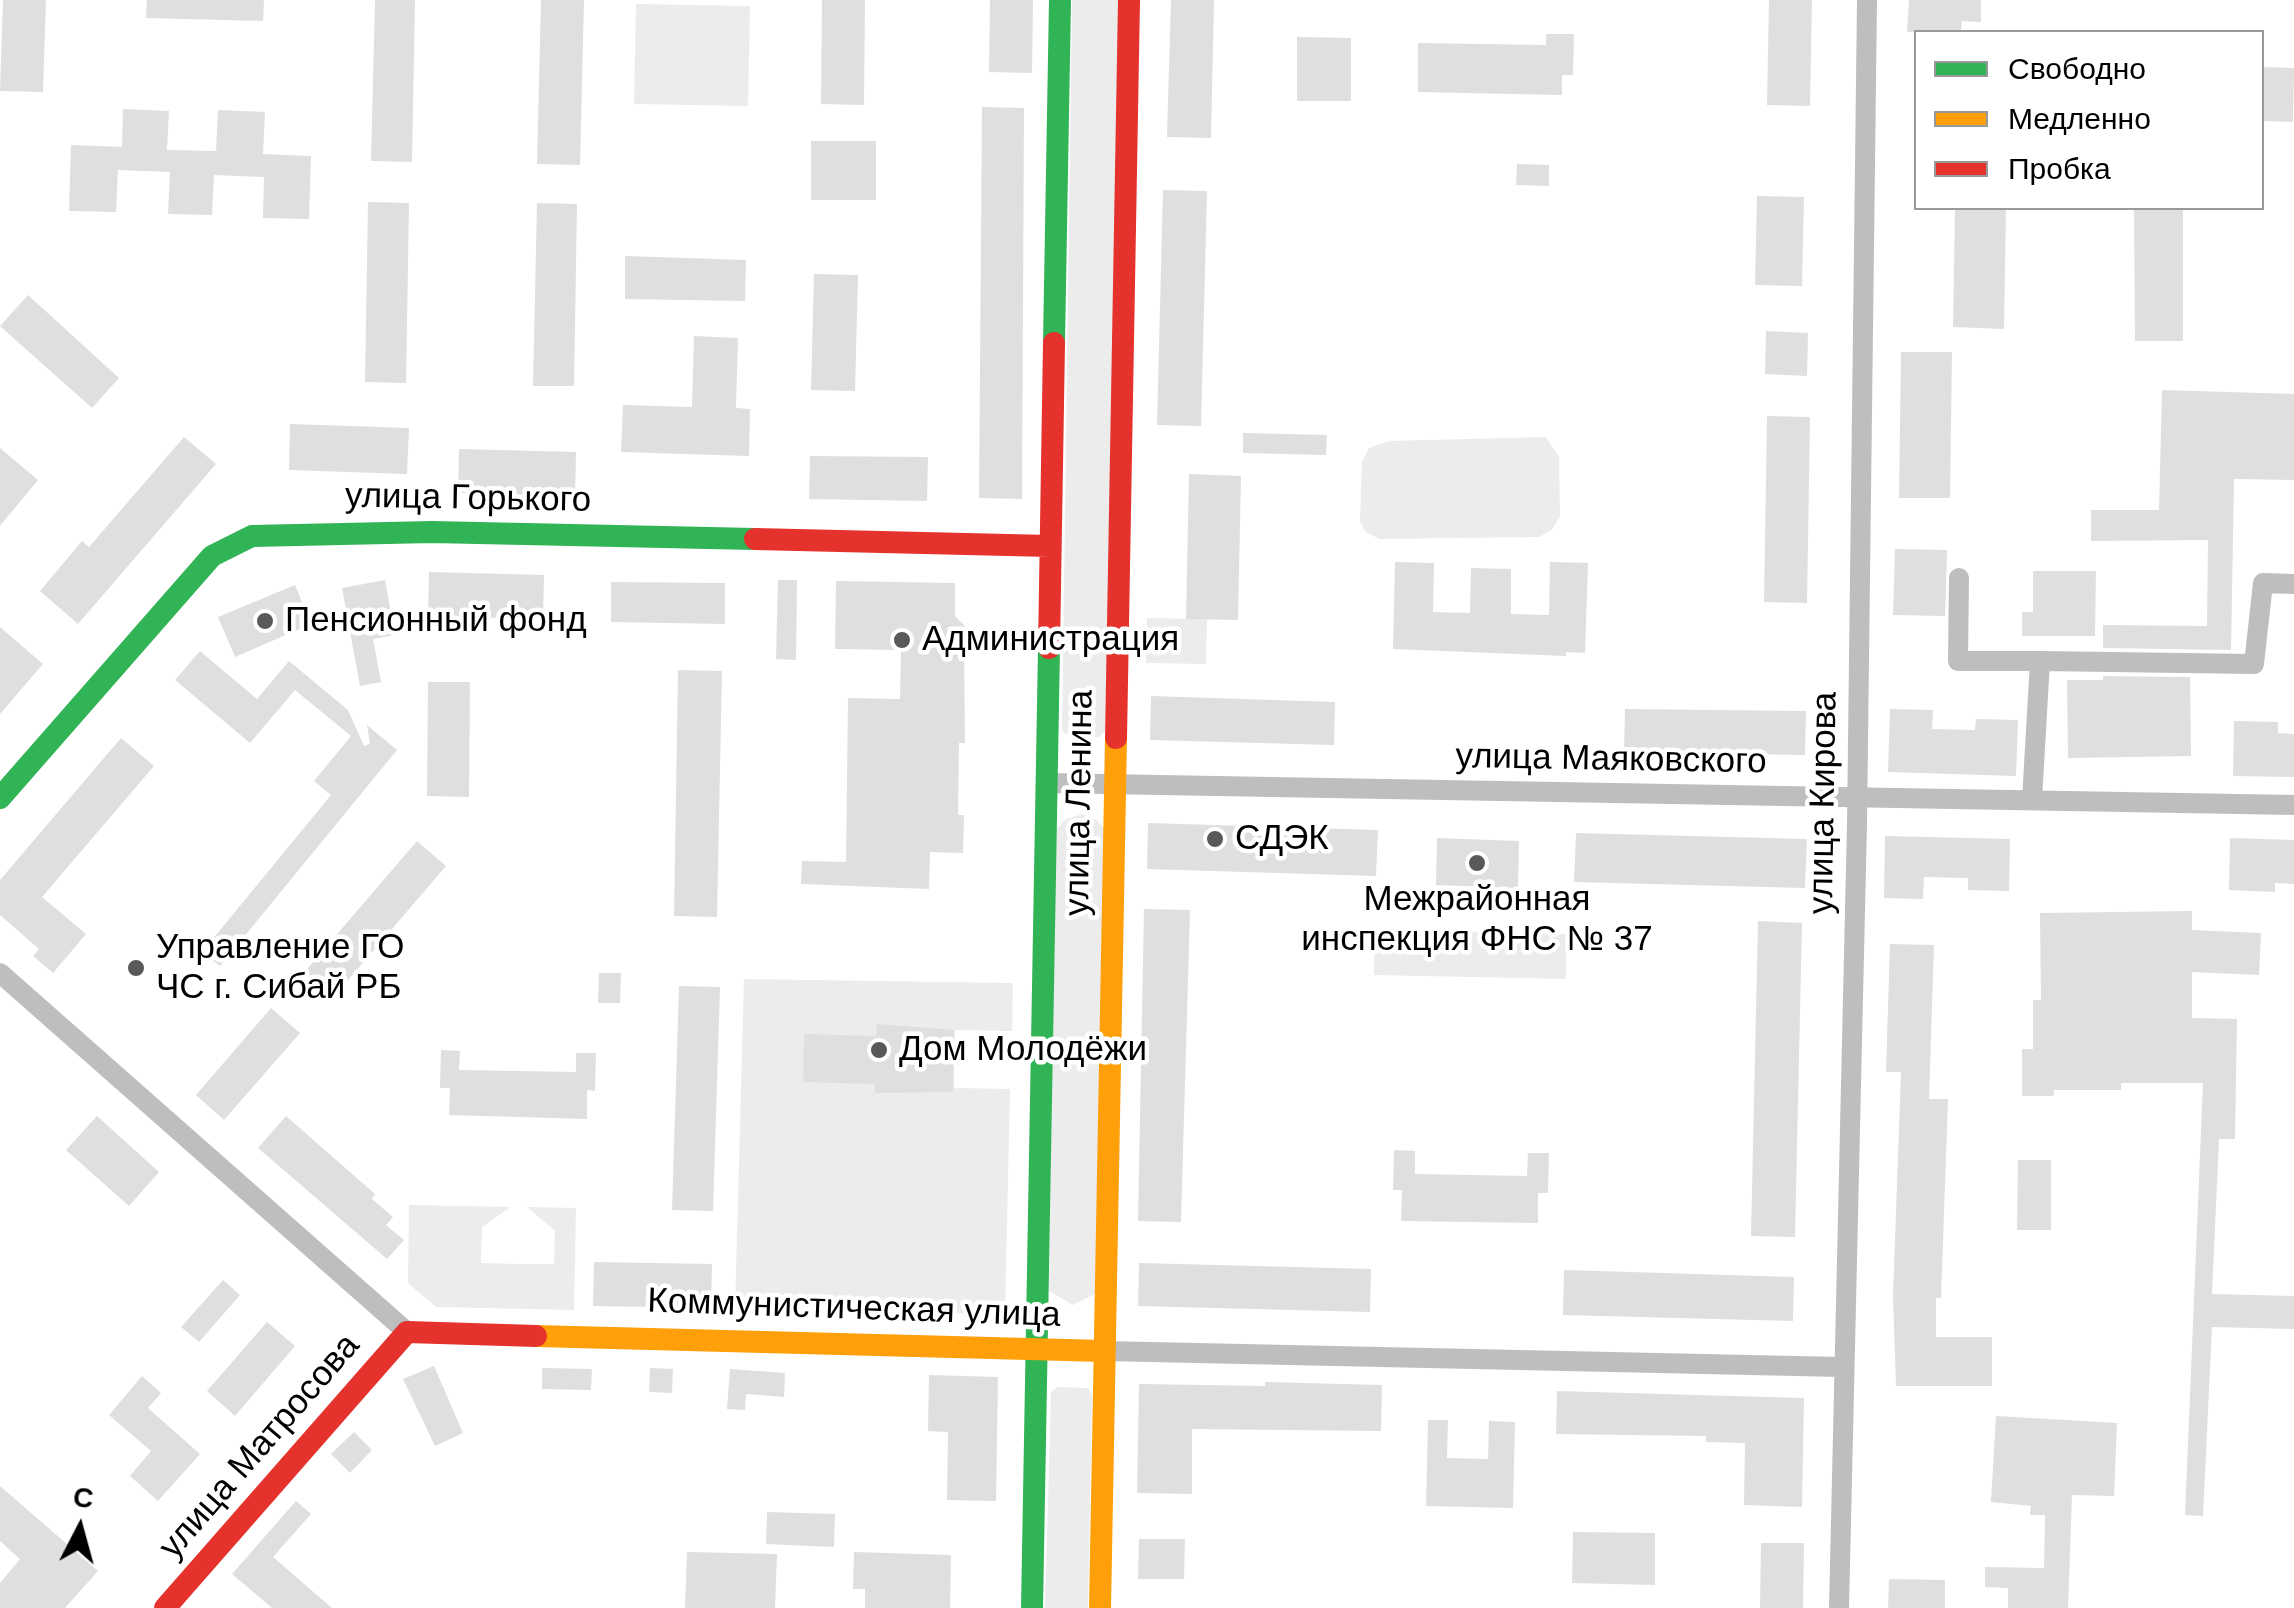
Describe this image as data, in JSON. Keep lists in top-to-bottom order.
{
  "streets": {
    "main road": [
      "улица Горького",
      "улица Ленина",
      "Коммунистическая улица",
      "улица Матросова"
    ],
    "street": ["улица Маяковского", "улица Кирова"]
  },
  "crossings": [
    ["улица Горького", "улица Ленина"],
    ["улица Маяковского", "улица Ленина"],
    ["улица Маяковского", "улица Кирова"],
    ["улица Ленина", "Коммунистическая улица"],
    ["улица Кирова", "Коммунистическая улица"],
    ["Коммунистическая улица", "улица Матросова"]
  ],
  "places": [
    "Пенсионный фонд",
    "Администрация",
    "СДЭК",
    "Межрайонная инспекция ФНС № 37",
    "Управление ГО ЧС г. Сибай РБ",
    "Дом Молодёжи"
  ],
  "legend": ["Свободно", "Медленно", "Пробка"],
  "north": "top"
}
